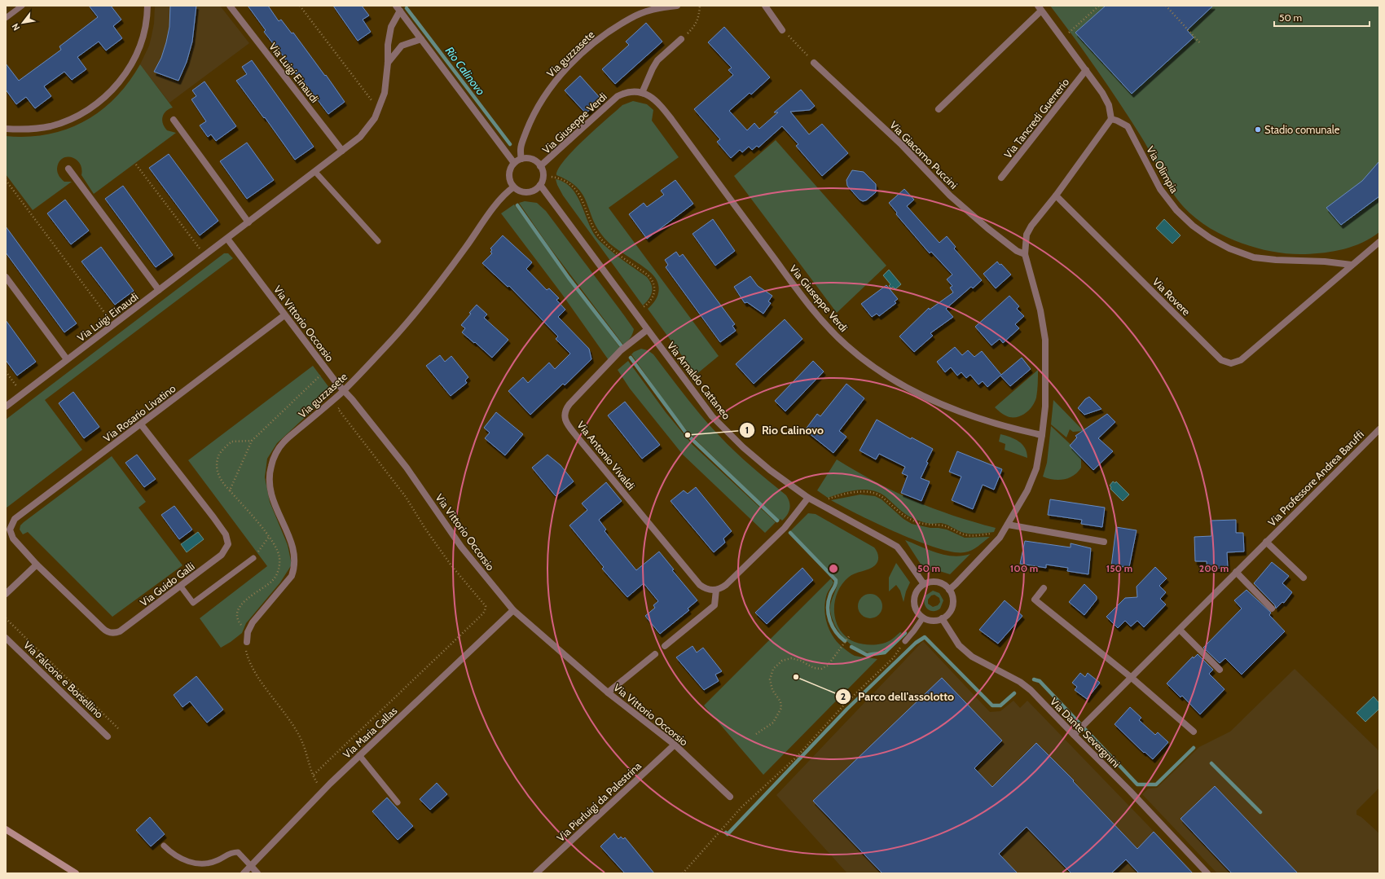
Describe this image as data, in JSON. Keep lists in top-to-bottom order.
{
  "streets": {
    "street": [
      "Via guzzasete",
      "Via Luigi Einaudi",
      "Via Tancredi Guerrerio",
      "Via Giuseppe Verdi",
      "Via Giacomo Puccini",
      "Via Olimpia",
      "Via Rovere",
      "Via Vittorio Occorsio",
      "Via Arnaldo Cattaneo",
      "Via Rosario Livatino",
      "Via Antonio Vivaldi",
      "Via Professore Andrea Baruffi",
      "Via Guido Galli",
      "Via Falcone e Borsellino",
      "Via Maria Callas",
      "Via Dante Severgnini",
      "Via Pierluigi da Palestrina"
    ]
  },
  "crossings": [
    ["Via guzzasete", "Via Giuseppe Verdi"],
    ["Via guzzasete", "Via Vittorio Occorsio"],
    ["Via guzzasete", "Via Arnaldo Cattaneo"],
    ["Via Luigi Einaudi", "Via Vittorio Occorsio"],
    ["Via Giuseppe Verdi", "Via Arnaldo Cattaneo"],
    ["Via Olimpia", "Via Rovere"],
    ["Via Vittorio Occorsio", "Via Rosario Livatino"],
    ["Via Vittorio Occorsio", "Via Maria Callas"],
    ["Via Vittorio Occorsio", "Via Pierluigi da Palestrina"],
    ["Via Arnaldo Cattaneo", "Via Antonio Vivaldi"],
    ["Via Arnaldo Cattaneo", "Via Dante Severgnini"],
    ["Via Rosario Livatino", "Via Guido Galli"],
    ["Via Professore Andrea Baruffi", "Via Dante Severgnini"]
  ],
  "water": ["Rio Calinovo"],
  "places": ["Stadio comunale", "Rio Calinovo", "Parco dell'assolotto"],
  "scale_bar": "50 m",
  "north": "bottom left",
  "rings": [
    "50 m",
    "100 m",
    "150 m",
    "200 m"
  ]
}
